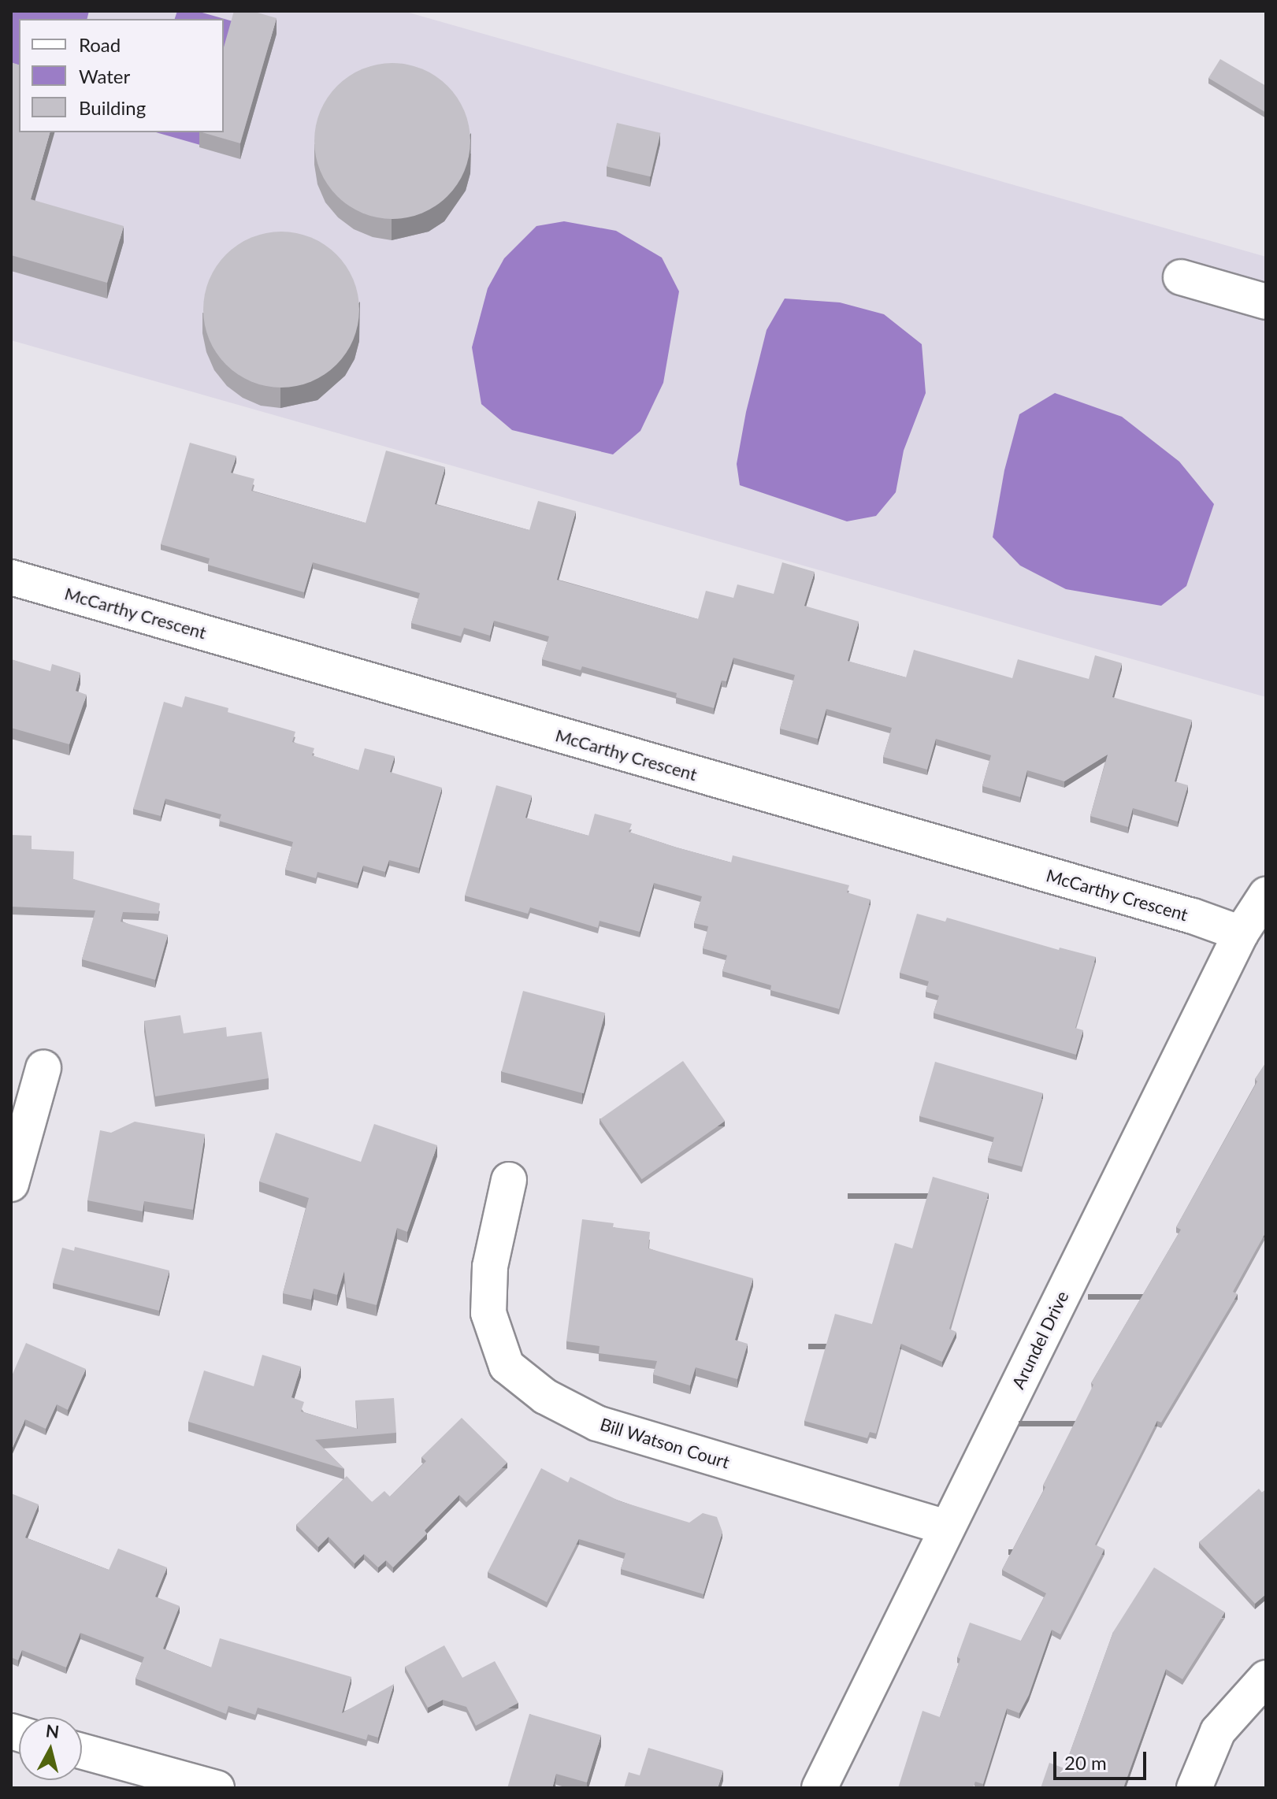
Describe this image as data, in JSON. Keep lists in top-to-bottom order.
{
  "streets": {
    "street": ["McCarthy Crescent", "Arundel Drive", "Bill Watson Court"]
  },
  "crossings": [
    ["McCarthy Crescent", "Arundel Drive"],
    ["Arundel Drive", "Bill Watson Court"]
  ],
  "legend": ["Road", "Water", "Building"],
  "scale_bar": "20 m",
  "north": "top"
}
